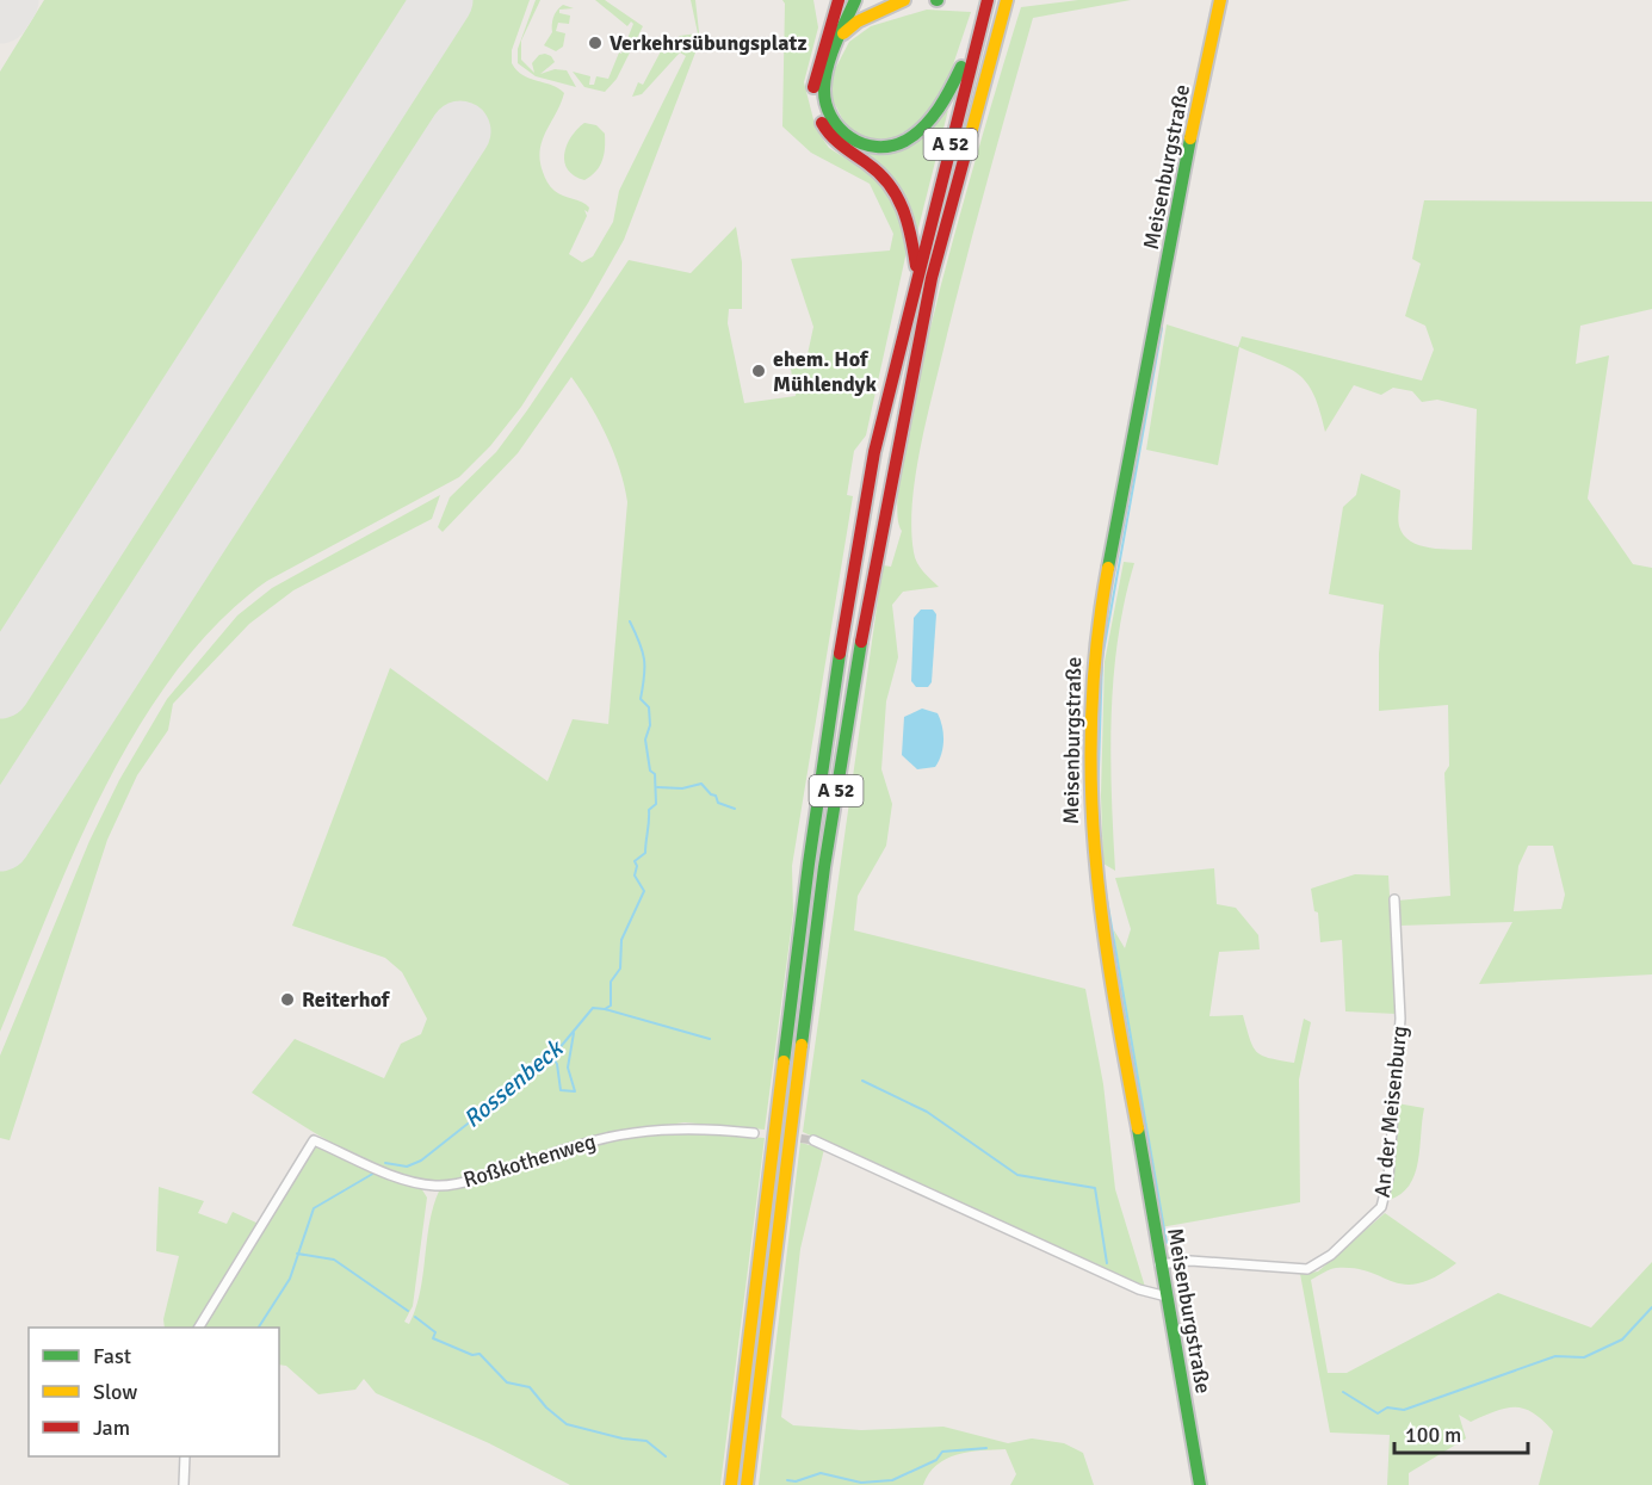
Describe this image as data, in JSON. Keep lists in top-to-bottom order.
{
  "streets": {
    "main road": ["A 52", "Meisenburgstraße"],
    "street": ["An der Meisenburg", "Roßkothenweg"]
  },
  "crossings": [
    ["Meisenburgstraße", "An der Meisenburg"]
  ],
  "water": ["Rossenbeck"],
  "places": ["Verkehrsübungsplatz", "ehem. Hof Mühlendyk", "Reiterhof"],
  "legend": ["Fast", "Slow", "Jam"],
  "scale_bar": "100 m"
}
